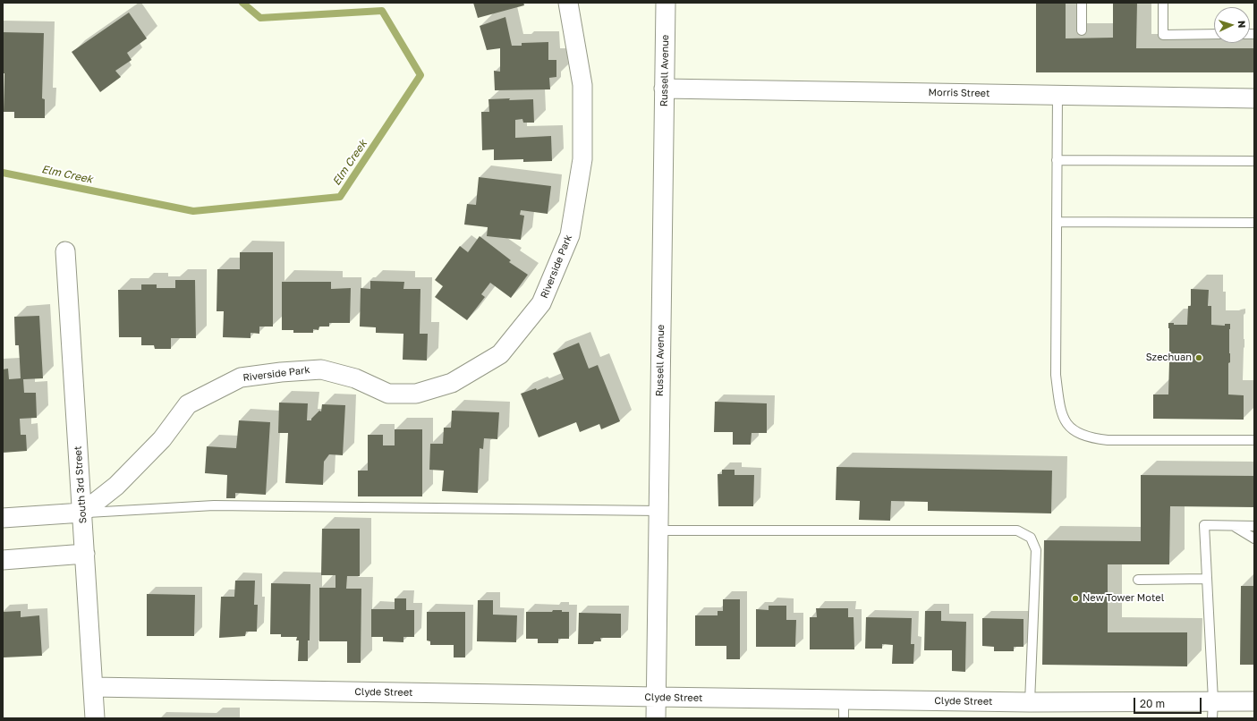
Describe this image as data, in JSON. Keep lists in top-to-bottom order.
{
  "streets": {
    "street": [
      "Russell Avenue",
      "Morris Street",
      "Riverside Park",
      "South 3rd Street",
      "Clyde Street"
    ]
  },
  "crossings": [
    ["Russell Avenue", "Morris Street"],
    ["Russell Avenue", "Clyde Street"],
    ["Riverside Park", "South 3rd Street"],
    ["South 3rd Street", "Clyde Street"]
  ],
  "water": ["Elm Creek"],
  "places": ["Szechuan", "New Tower Motel"],
  "scale_bar": "20 m",
  "north": "right"
}
